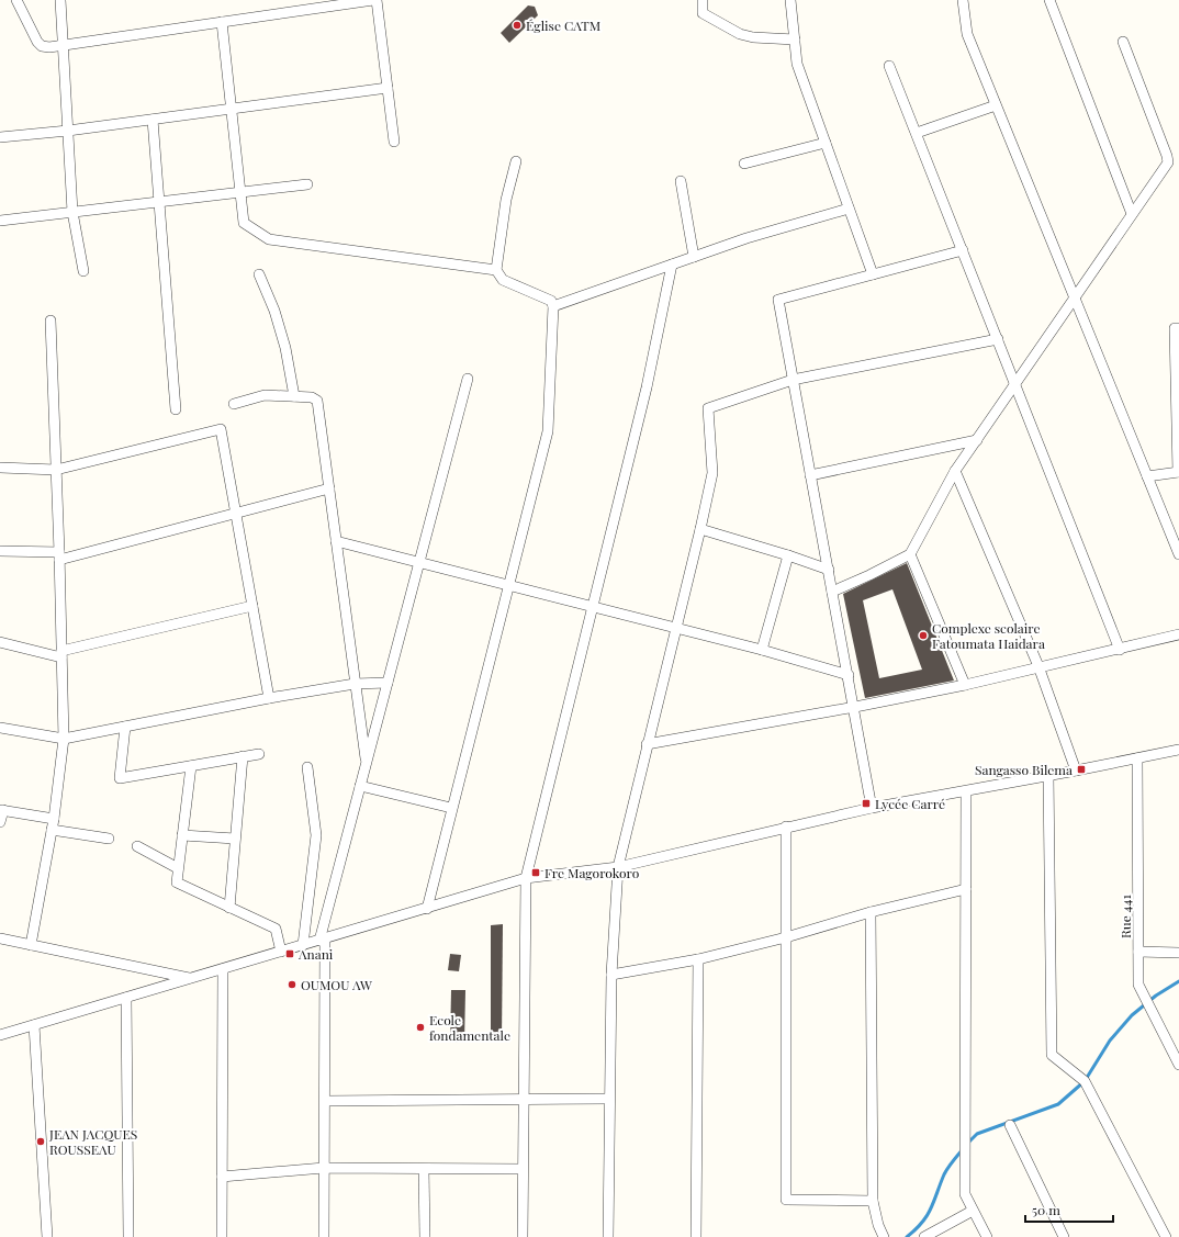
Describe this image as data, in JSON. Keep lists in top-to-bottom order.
{
  "streets": {
    "street": ["Rue 441"]
  },
  "places": {
    "other": [
      "Église CATM",
      "Complexe scolaire Fatoumata Haidara",
      "OUMOU AW",
      "Ecole fondamentale",
      "JEAN JACQUES ROUSSEAU"
    ],
    "transit": [
      "Sangasso Bilema",
      "Lycée Carré",
      "Fre Magorokoro",
      "Anani"
    ]
  },
  "scale_bar": "50 m"
}
